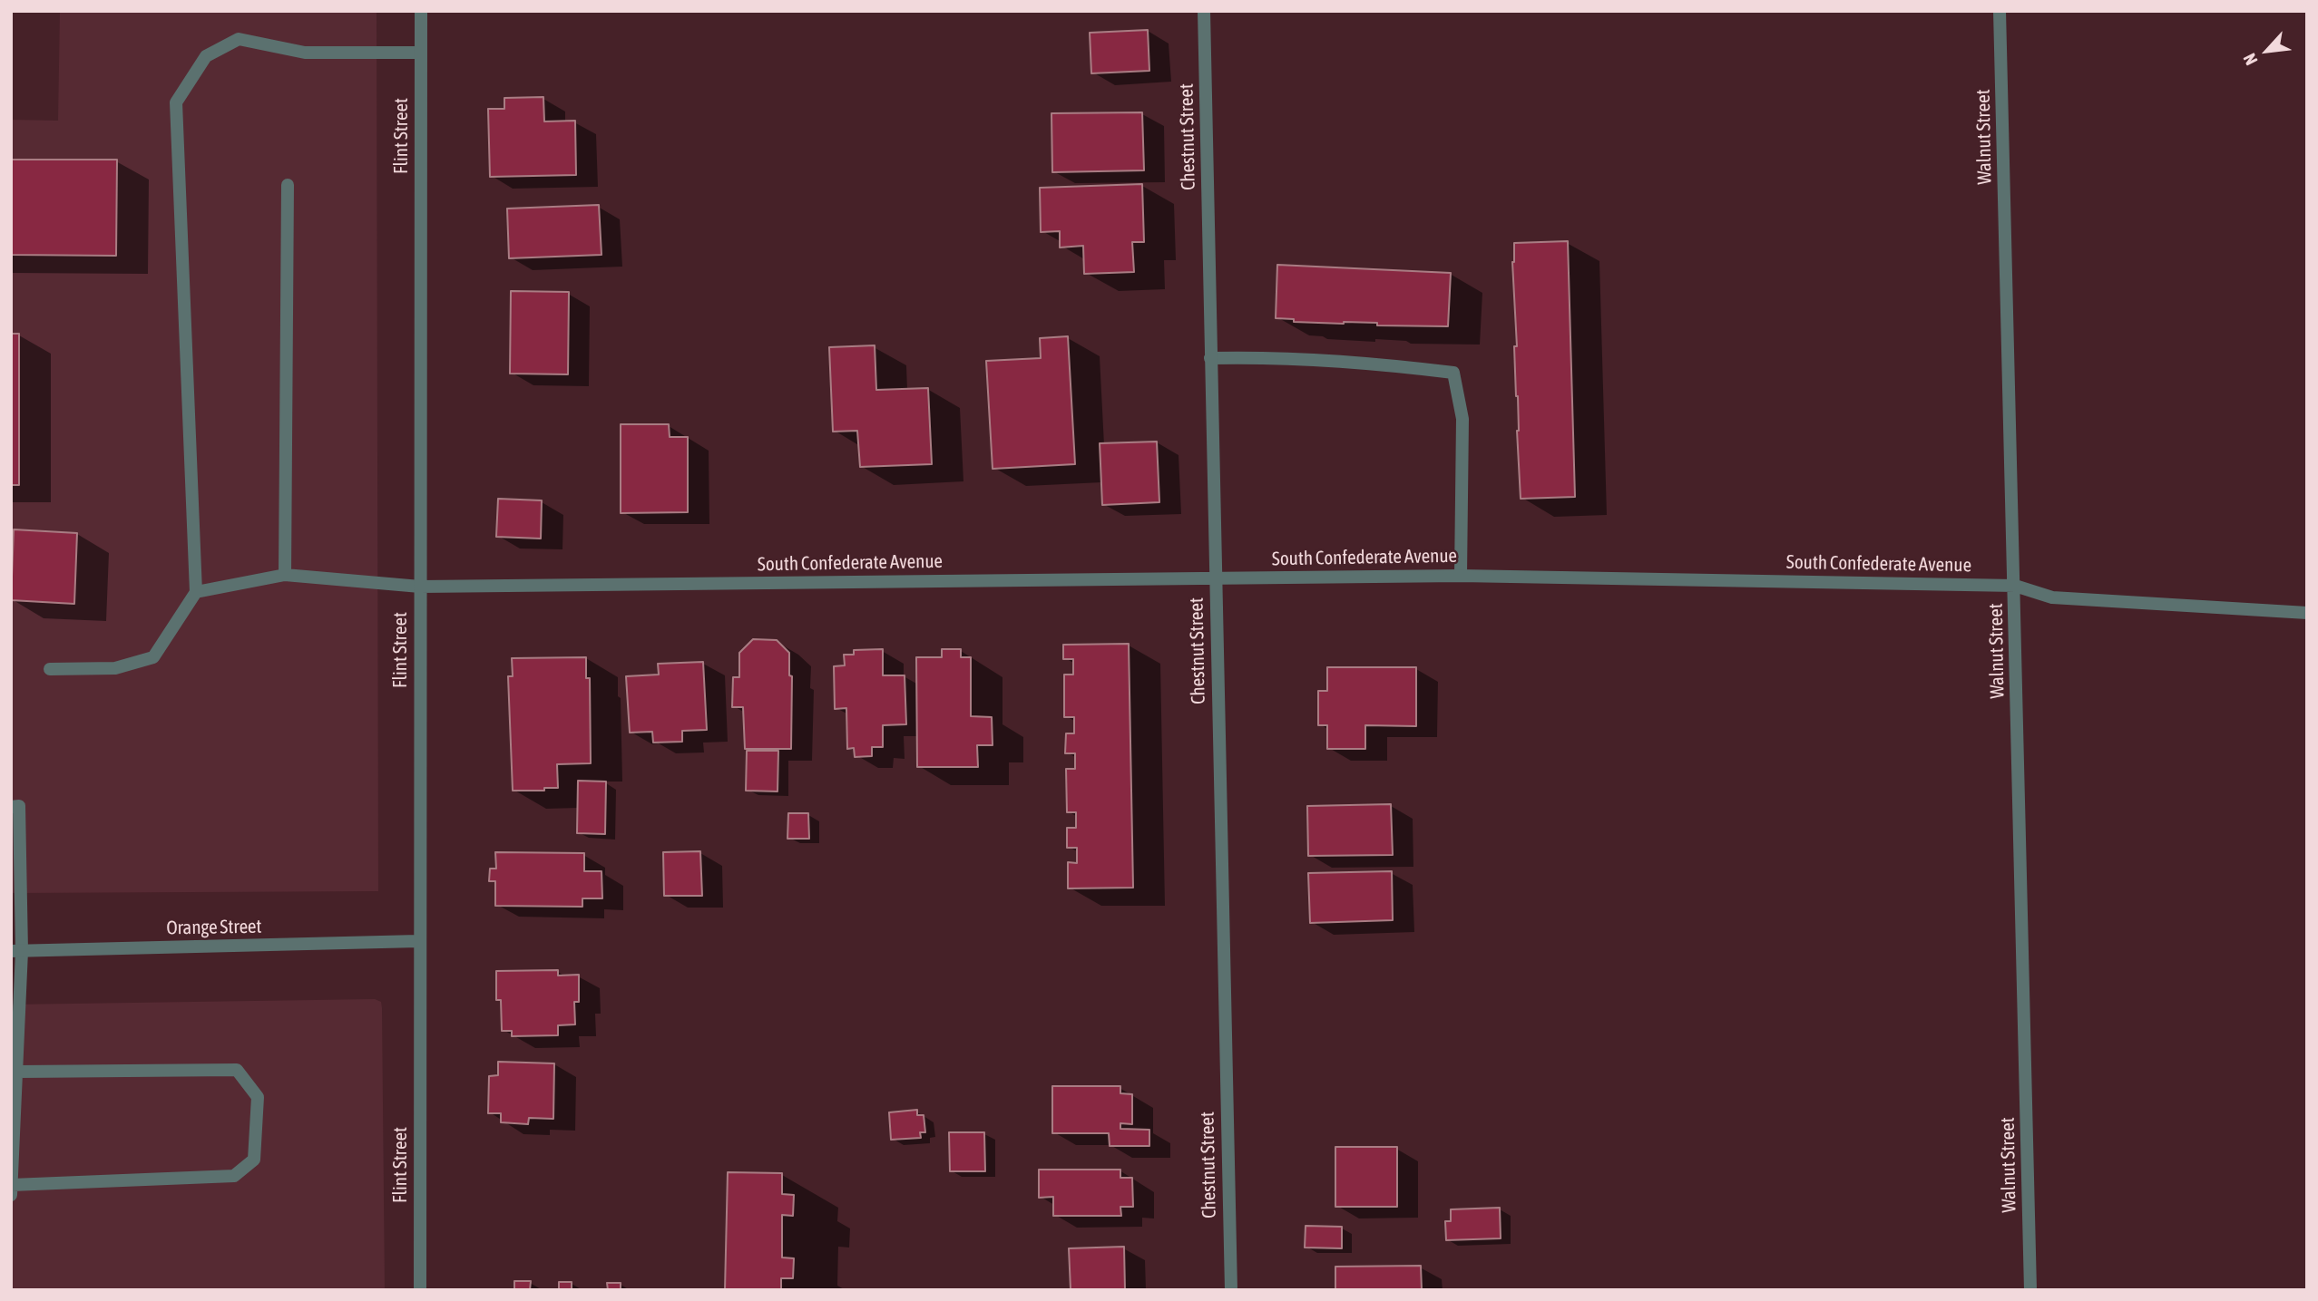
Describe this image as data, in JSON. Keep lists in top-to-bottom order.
{
  "streets": {
    "street": [
      "Flint Street",
      "Chestnut Street",
      "Walnut Street",
      "South Confederate Avenue",
      "Orange Street"
    ]
  },
  "crossings": [
    ["Flint Street", "South Confederate Avenue"],
    ["Flint Street", "Orange Street"],
    ["Chestnut Street", "South Confederate Avenue"],
    ["Walnut Street", "South Confederate Avenue"]
  ],
  "north": "bottom left"
}
